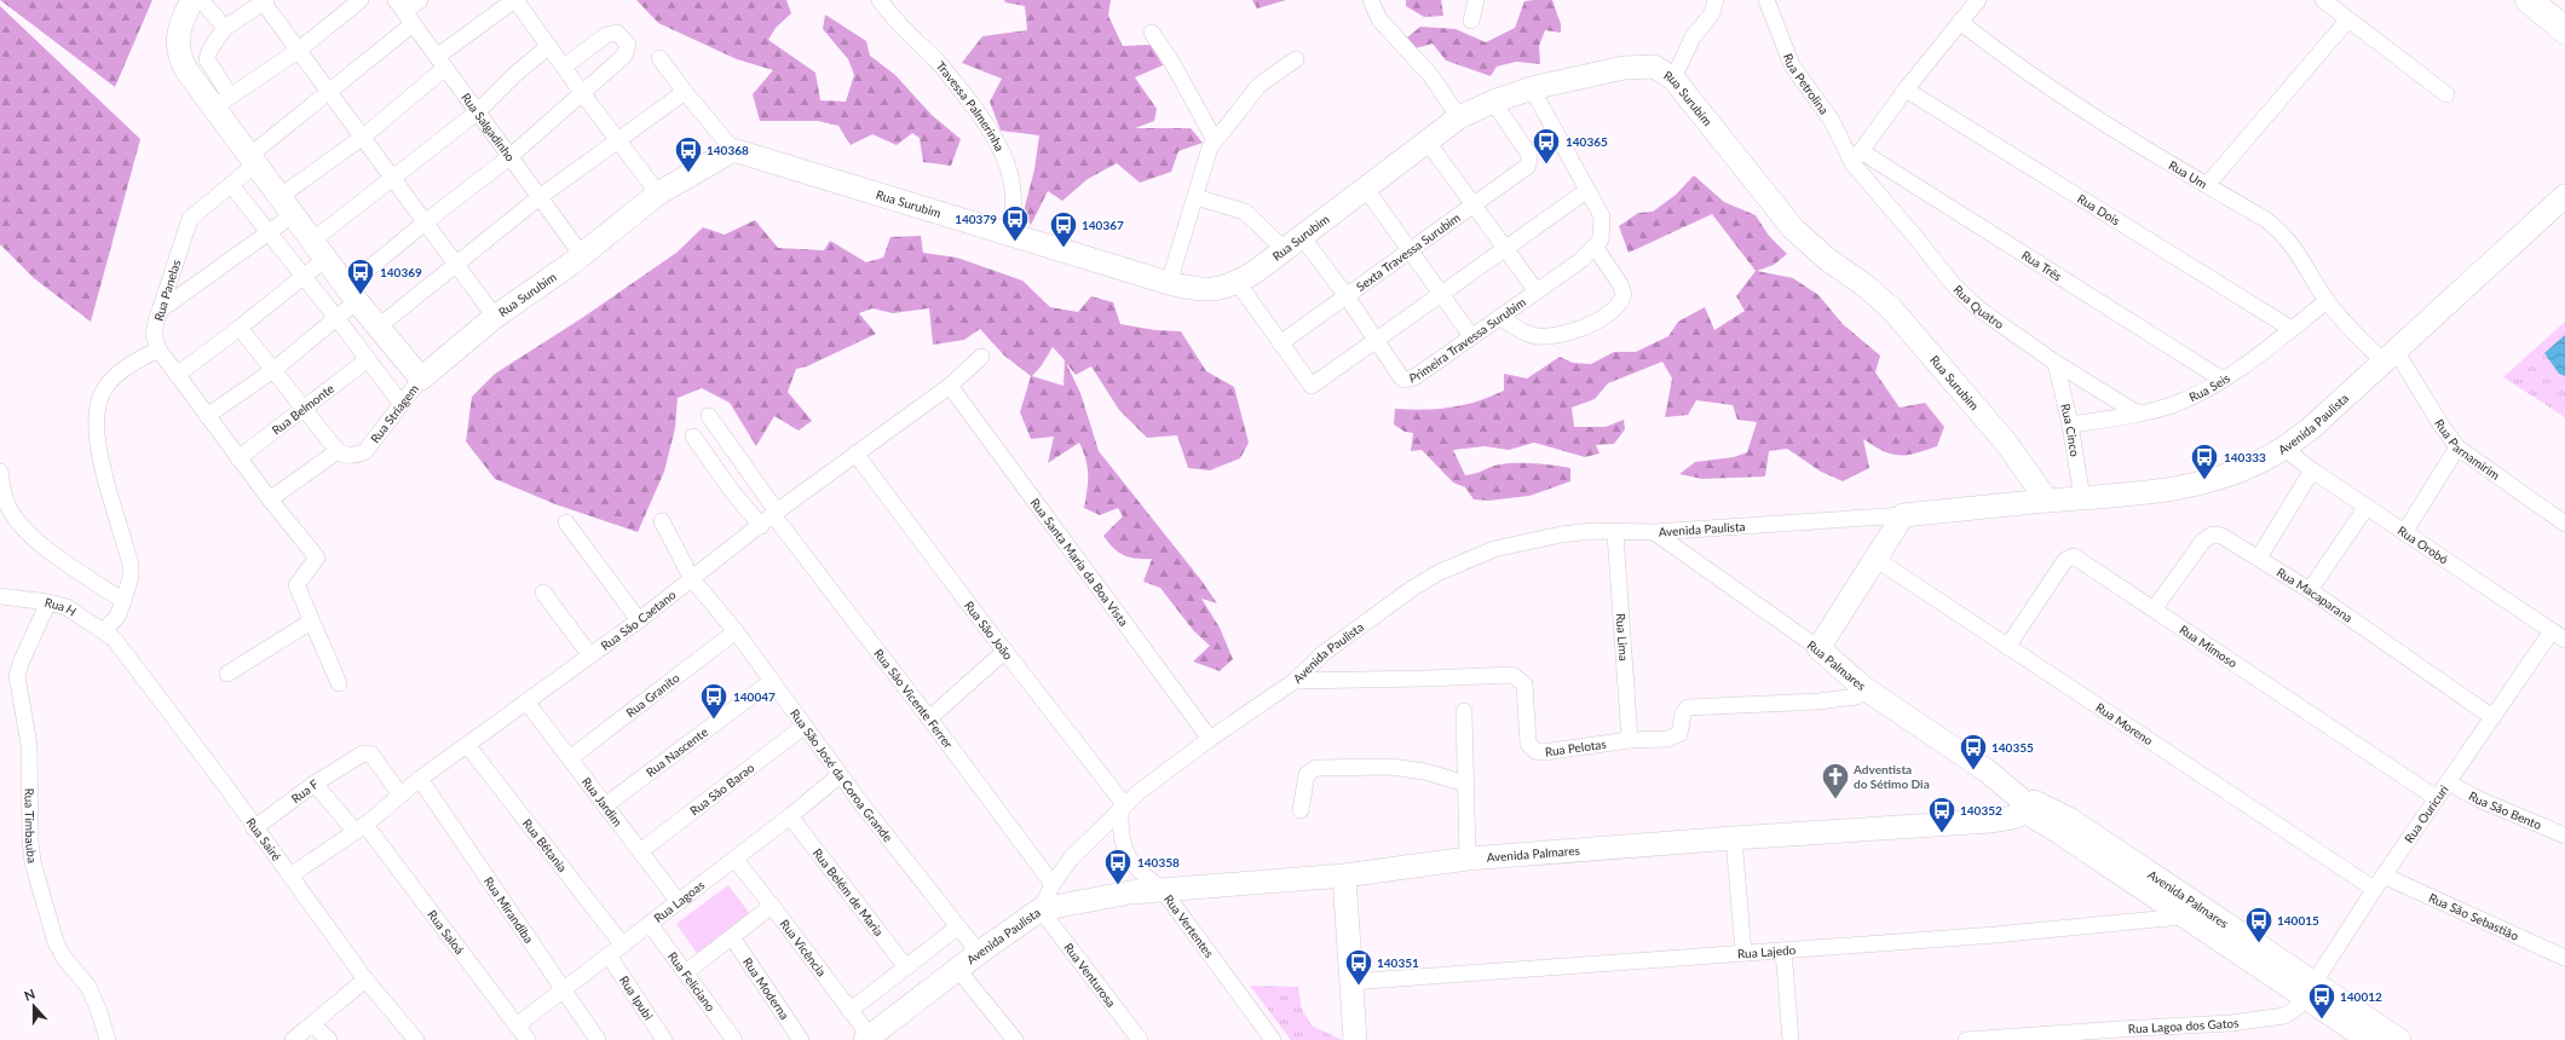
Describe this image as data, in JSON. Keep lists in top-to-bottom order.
{
  "streets": {
    "main road": [
      "Rua Surubim",
      "Avenida Paulista",
      "Rua Palmares",
      "Avenida Palmares"
    ],
    "street": [
      "Rua Petrolina",
      "Travessa Palmerinha",
      "Rua Salgadinho",
      "Rua Um",
      "Rua Dois",
      "Sexta Travessa Surubim",
      "Rua Três",
      "Rua Panelas",
      "Rua Quatro",
      "Primeira Travessa Surubim",
      "Rua Seis",
      "Rua Belmonte",
      "Rua Striagem",
      "Rua Cinco",
      "Rua Parnamirim",
      "Rua Orobó",
      "Rua Santa Maria da Boa Vista",
      "Rua Macaparana",
      "Rua H",
      "Rua São Caetano",
      "Rua São João",
      "Rua Lima",
      "Rua Mimoso",
      "Rua Granito",
      "Rua Sâo Vicente Ferrer",
      "Rua Moreno",
      "Rua Pelotas",
      "Rua Nascente",
      "Rua São José da Coroa Grande",
      "Rua São Barao",
      "Rua F",
      "Rua Jardim",
      "Rua São Bento",
      "Rua Ouricuri",
      "Rua Timbauba",
      "Rua Sairé",
      "Rua Bêtania",
      "Rua Belém de Maria",
      "Rua Lagoas",
      "Rua Mirandiba",
      "Rua São Sebastião",
      "Rua Vertentes",
      "Rua Saloá",
      "Rua Vicência",
      "Rua Lajedo",
      "Rua Venturosa",
      "Rua Feliciano",
      "Rua Moderna",
      "Rua Ipubi",
      "Rua Lagoa dos Gatos"
    ]
  },
  "crossings": [
    ["Rua Petrolina", "Rua Três"],
    ["Rua Petrolina", "Rua Quatro"],
    ["Rua Surubim", "Travessa Palmerinha"],
    ["Rua Surubim", "Rua Salgadinho"],
    ["Rua Surubim", "Sexta Travessa Surubim"],
    ["Rua Surubim", "Primeira Travessa Surubim"],
    ["Rua Surubim", "Rua Striagem"],
    ["Rua Surubim", "Avenida Paulista"],
    ["Rua Salgadinho", "Rua Panelas"],
    ["Rua Um", "Rua Seis"],
    ["Rua Um", "Avenida Paulista"],
    ["Rua Um", "Rua Parnamirim"],
    ["Rua Dois", "Rua Seis"],
    ["Sexta Travessa Surubim", "Primeira Travessa Surubim"],
    ["Rua Três", "Rua Quatro"],
    ["Rua Três", "Rua Seis"],
    ["Rua Panelas", "Rua Belmonte"],
    ["Rua Quatro", "Rua Seis"],
    ["Rua Quatro", "Rua Cinco"],
    ["Rua Seis", "Rua Cinco"],
    ["Avenida Paulista", "Rua Cinco"],
    ["Avenida Paulista", "Rua Parnamirim"],
    ["Avenida Paulista", "Rua Orobó"],
    ["Avenida Paulista", "Rua Santa Maria da Boa Vista"],
    ["Avenida Paulista", "Rua São João"],
    ["Avenida Paulista", "Rua Lima"],
    ["Avenida Paulista", "Rua Palmares"],
    ["Avenida Paulista", "Rua Sâo Vicente Ferrer"],
    ["Avenida Paulista", "Rua Pelotas"],
    ["Avenida Paulista", "Rua São José da Coroa Grande"],
    ["Avenida Paulista", "Avenida Palmares"],
    ["Avenida Paulista", "Rua Vertentes"],
    ["Avenida Paulista", "Rua Vicência"],
    ["Avenida Paulista", "Rua Venturosa"],
    ["Rua Orobó", "Rua Ouricuri"],
    ["Rua Santa Maria da Boa Vista", "Rua São Caetano"],
    ["Rua Macaparana", "Rua Mimoso"],
    ["Rua Macaparana", "Rua Ouricuri"],
    ["Rua H", "Rua Timbauba"],
    ["Rua H", "Rua Sairé"],
    ["Rua São Caetano", "Rua São João"],
    ["Rua São Caetano", "Rua Sâo Vicente Ferrer"],
    ["Rua São Caetano", "Rua São José da Coroa Grande"],
    ["Rua São Caetano", "Rua F"],
    ["Rua São Caetano", "Rua Jardim"],
    ["Rua São Caetano", "Rua Sairé"],
    ["Rua São Caetano", "Rua Bêtania"],
    ["Rua São Caetano", "Rua Mirandiba"],
    ["Rua São Caetano", "Rua Saloá"],
    ["Rua São João", "Rua Vertentes"],
    ["Rua Lima", "Rua Pelotas"],
    ["Rua Mimoso", "Rua Moreno"],
    ["Rua Mimoso", "Rua Ouricuri"],
    ["Rua Palmares", "Rua Pelotas"],
    ["Rua Palmares", "Avenida Palmares"],
    ["Rua Granito", "Rua São José da Coroa Grande"],
    ["Rua Granito", "Rua Jardim"],
    ["Rua Moreno", "Rua Ouricuri"],
    ["Rua Moreno", "Rua São Sebastião"],
    ["Rua Nascente", "Rua São José da Coroa Grande"],
    ["Rua Nascente", "Rua Jardim"],
    ["Rua São José da Coroa Grande", "Rua São Barao"],
    ["Rua São José da Coroa Grande", "Rua Lagoas"],
    ["Rua São Barao", "Rua Jardim"],
    ["Rua F", "Rua Sairé"],
    ["Rua F", "Rua Saloá"],
    ["Rua Jardim", "Rua Lagoas"],
    ["Rua São Bento", "Rua Ouricuri"],
    ["Rua Ouricuri", "Avenida Palmares"],
    ["Rua Ouricuri", "Rua São Sebastião"],
    ["Rua Ouricuri", "Rua Lagoa dos Gatos"],
    ["Rua Bêtania", "Rua Lagoas"],
    ["Avenida Palmares", "Rua Vertentes"],
    ["Avenida Palmares", "Rua Lajedo"],
    ["Avenida Palmares", "Rua Venturosa"],
    ["Avenida Palmares", "Rua Lagoa dos Gatos"],
    ["Rua Belém de Maria", "Rua Lagoas"],
    ["Rua Lagoas", "Rua Mirandiba"],
    ["Rua Lagoas", "Rua Saloá"],
    ["Rua Lagoas", "Rua Vicência"],
    ["Rua Lagoas", "Rua Feliciano"],
    ["Rua Lagoas", "Rua Ipubi"]
  ],
  "places": {
    "bus stop": [
      "140365",
      "140368",
      "140379",
      "140367",
      "140369",
      "140333",
      "140047",
      "140355",
      "140352",
      "140358",
      "140015",
      "140351",
      "140012"
    ],
    "church": ["Adventista do Sétimo Dia"]
  },
  "north": "top"
}
